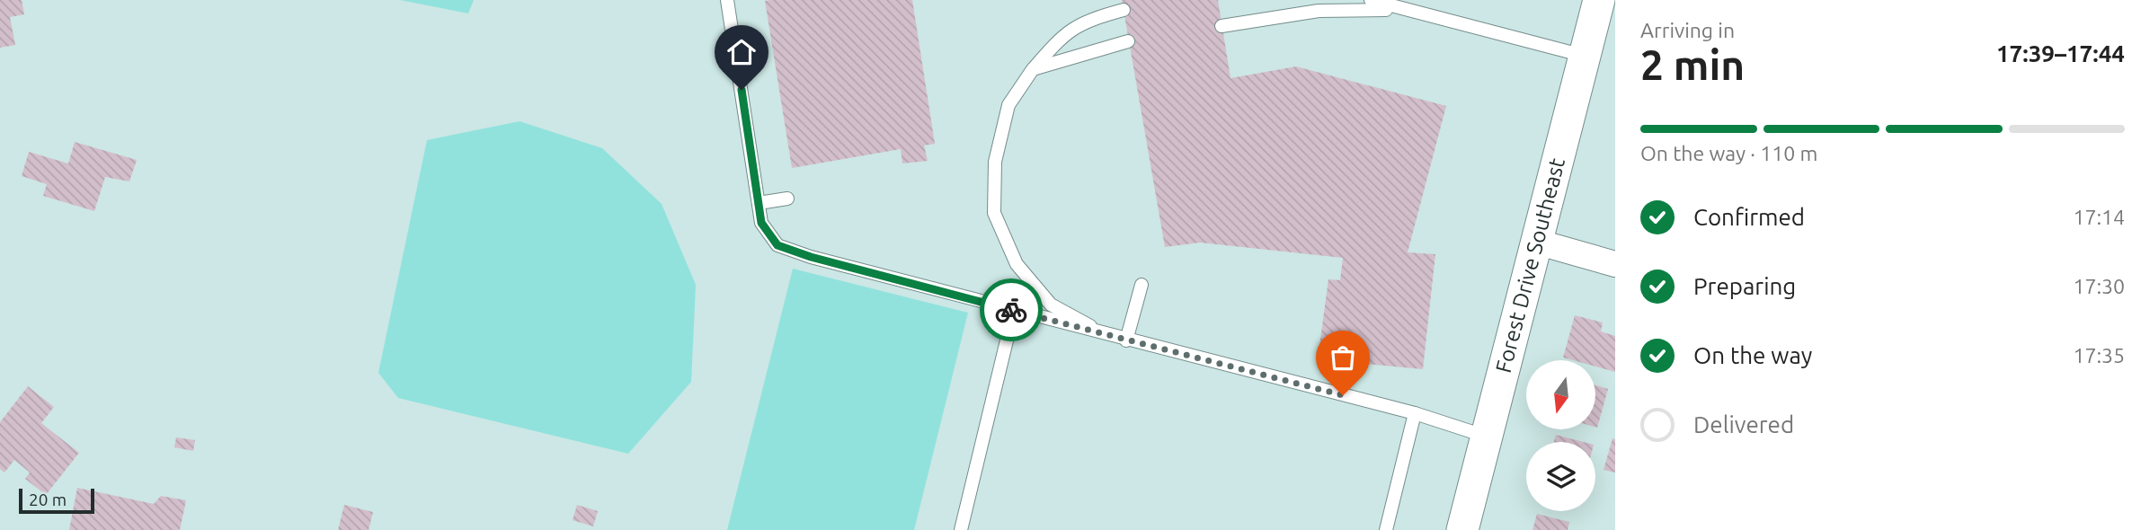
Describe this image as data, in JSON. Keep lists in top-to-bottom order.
{
  "streets": {
    "street": ["Forest Drive Southeast"]
  },
  "scale_bar": "20 m",
  "north": "bottom",
  "page": {
    "heading": ["2 min", "Arriving in", "17:39–17:44"],
    "bar": "On the way · 110 m",
    "list": [
      ["Confirmed", "17:14"],
      ["Preparing", "17:30"],
      ["On the way", "17:35"],
      "Delivered"
    ],
    "scale": "20 m"
  }
}
